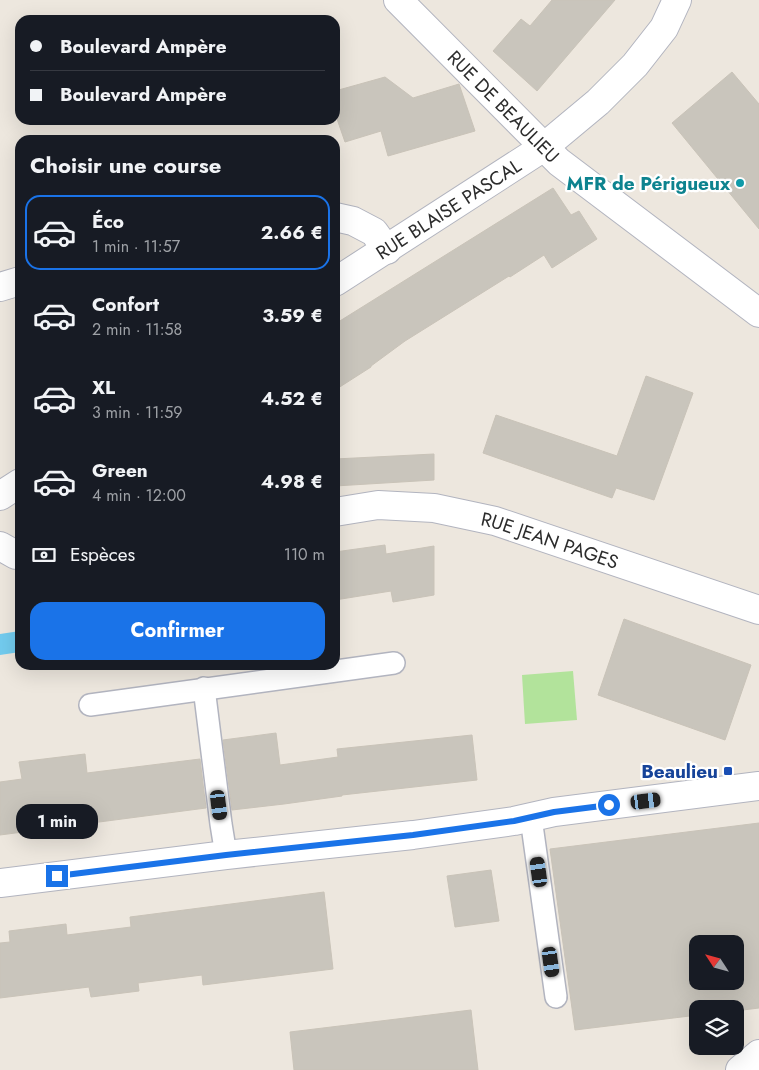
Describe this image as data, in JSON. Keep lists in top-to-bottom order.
{
  "streets": {
    "street": ["RUE DE BEAULIEU", "RUE BLAISE PASCAL", "RUE JEAN PAGES"]
  },
  "crossings": [
    ["RUE DE BEAULIEU", "RUE BLAISE PASCAL"]
  ],
  "places": {
    "other": ["MFR de Périgueux"],
    "transit": ["Beaulieu"]
  },
  "north": "top left",
  "page": {
    "banner": ["Boulevard Ampère", "Boulevard Ampère"],
    "heading": "Choisir une course",
    "list": [
      {
        "name": "Éco",
        "note": "1 min · 11:57",
        "value": "2.66 €"
      },
      {
        "name": "Confort",
        "note": "2 min · 11:58",
        "value": "3.59 €"
      },
      {
        "name": "XL",
        "note": "3 min · 11:59",
        "value": "4.52 €"
      },
      {
        "name": "Green",
        "note": "4 min · 12:00",
        "value": "4.98 €"
      }
    ],
    "pay": ["Espèces", "110 m"],
    "buttons": "Confirmer",
    "bubble": "1 min"
  }
}
